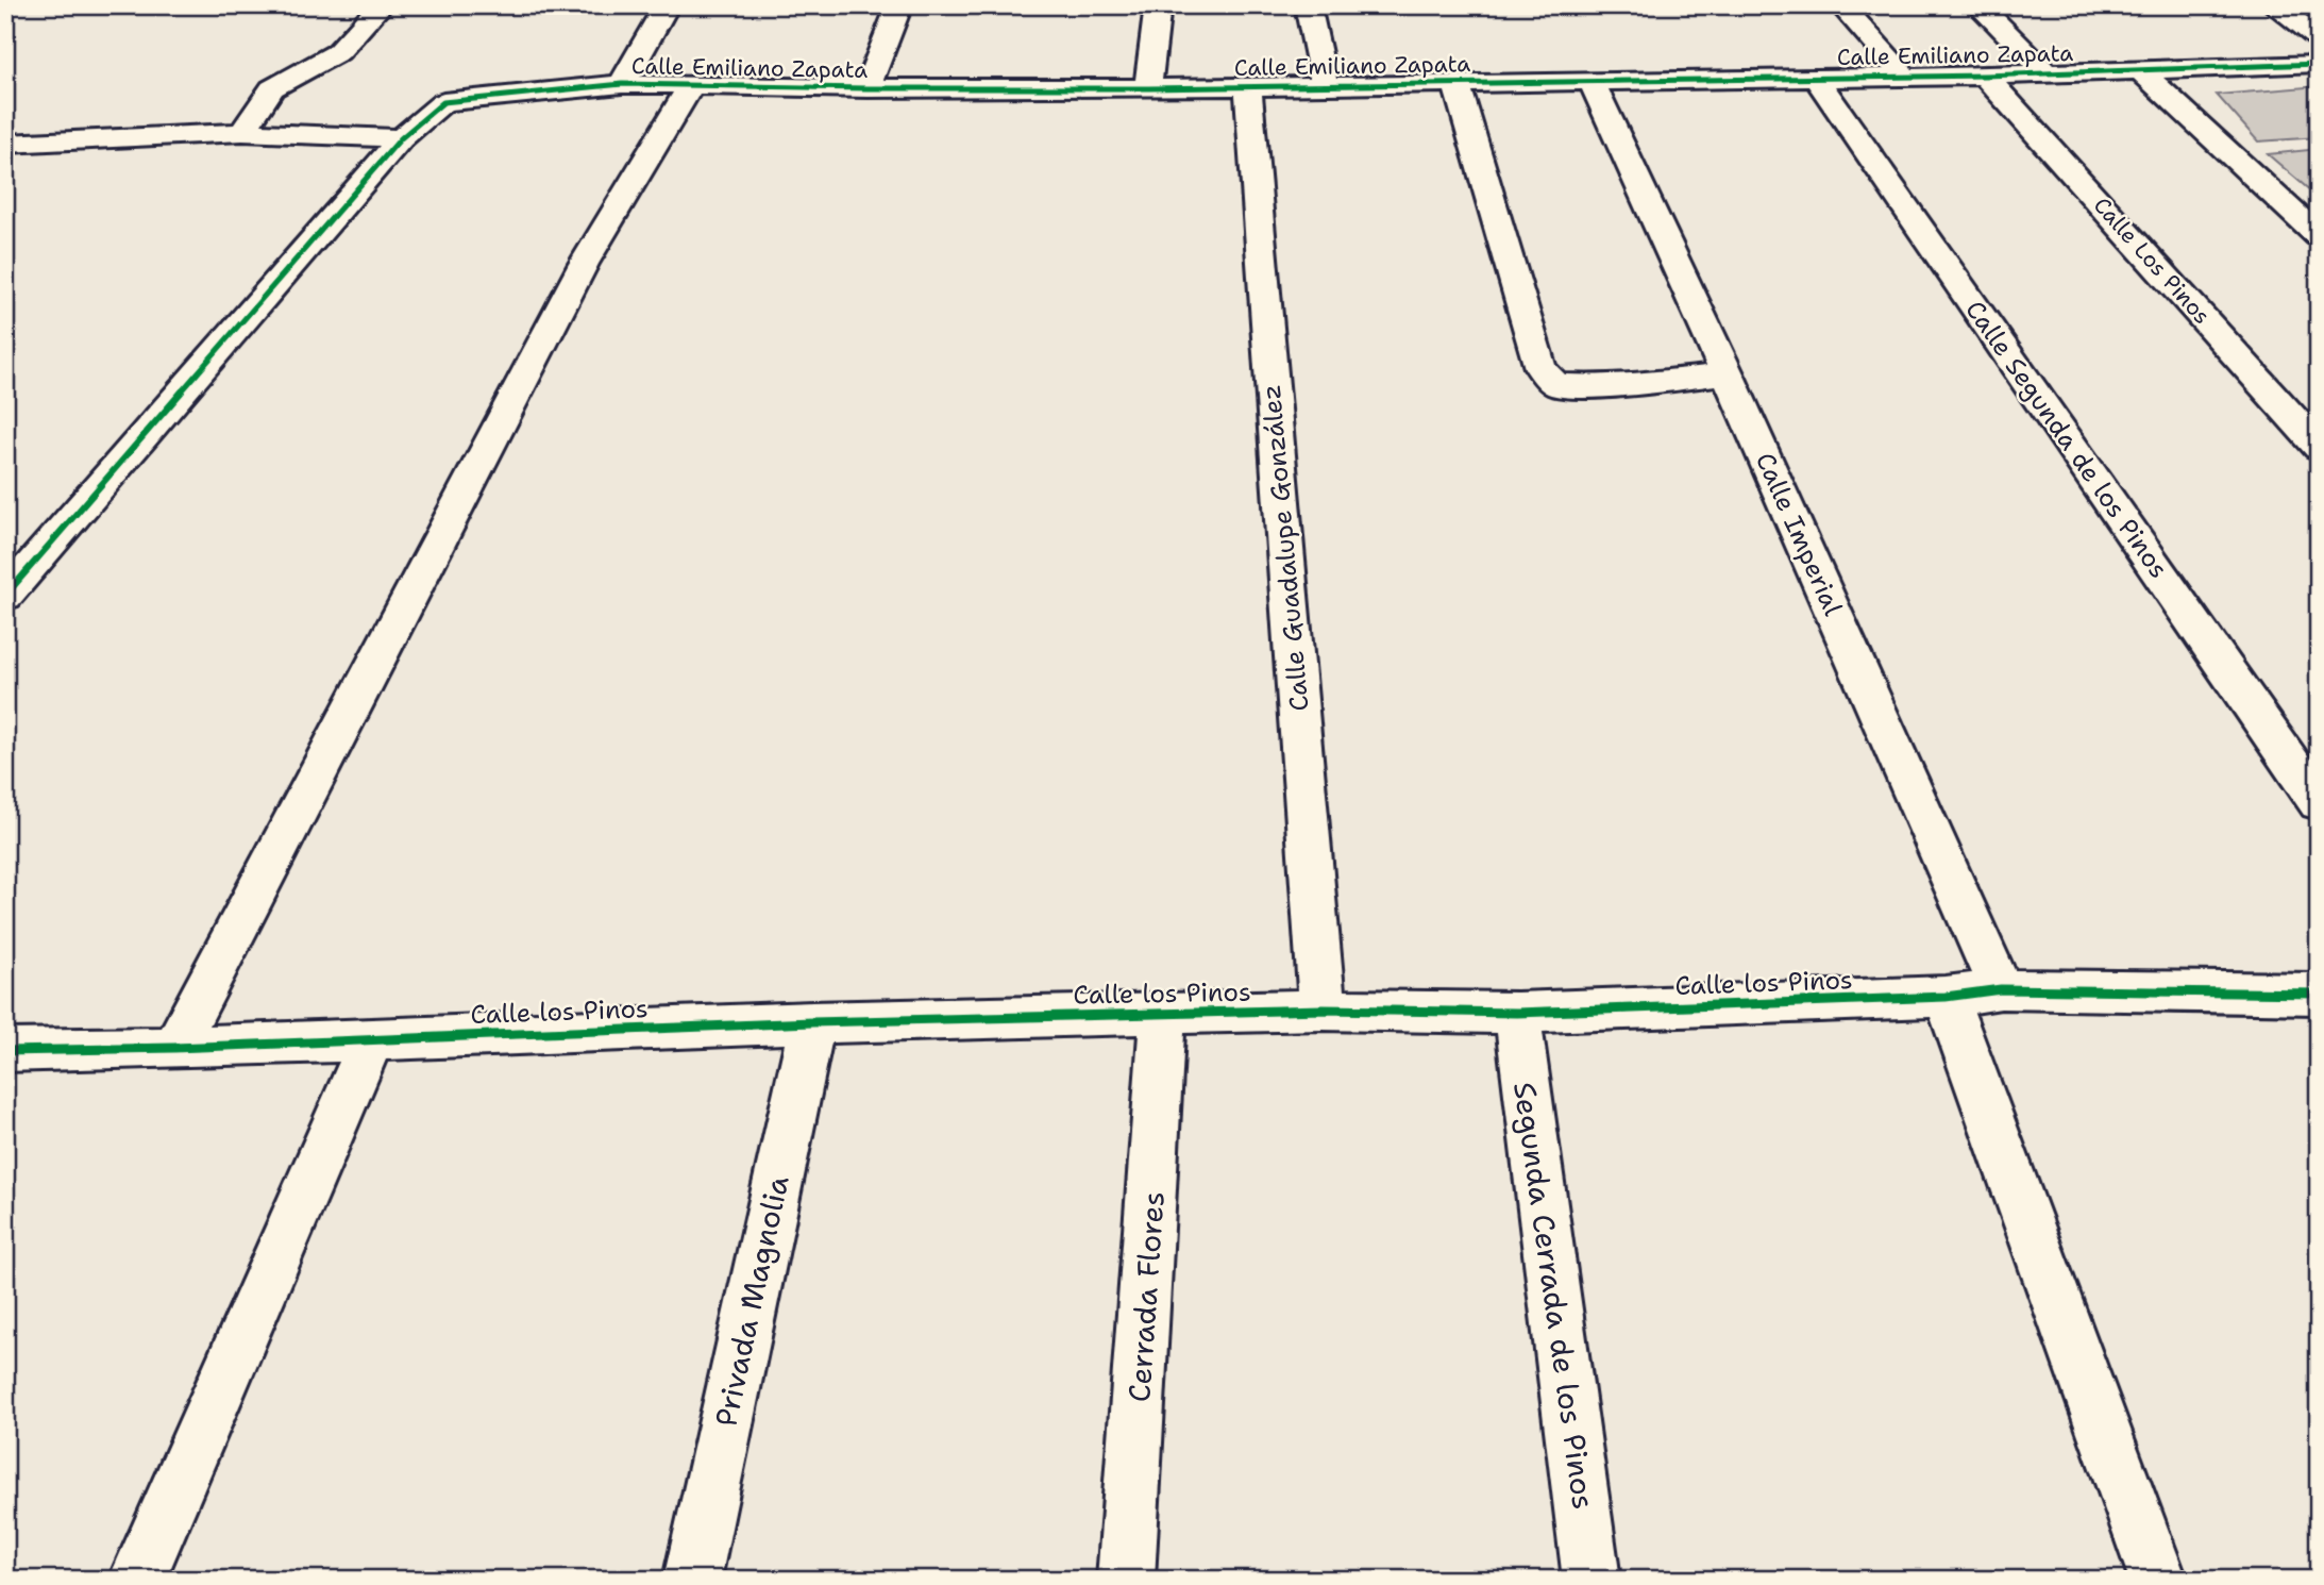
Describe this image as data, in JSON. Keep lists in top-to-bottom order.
{
  "streets": {
    "street": [
      "Calle Emiliano Zapata",
      "Calle Los Pinos",
      "Calle Segunda de los Pinos",
      "Calle Imperial",
      "Calle Guadalupe González",
      "Calle los Pinos",
      "Segunda Cerrada de los Pinos",
      "Cerrada Flores",
      "Privada Magnolia"
    ]
  },
  "crossings": [
    ["Calle Emiliano Zapata", "Calle Los Pinos"],
    ["Calle Emiliano Zapata", "Calle Segunda de los Pinos"],
    ["Calle Emiliano Zapata", "Calle Imperial"],
    ["Calle Emiliano Zapata", "Calle Guadalupe González"],
    ["Calle Imperial", "Calle los Pinos"],
    ["Calle Guadalupe González", "Calle los Pinos"],
    ["Calle los Pinos", "Segunda Cerrada de los Pinos"],
    ["Calle los Pinos", "Cerrada Flores"],
    ["Calle los Pinos", "Privada Magnolia"]
  ]
}
